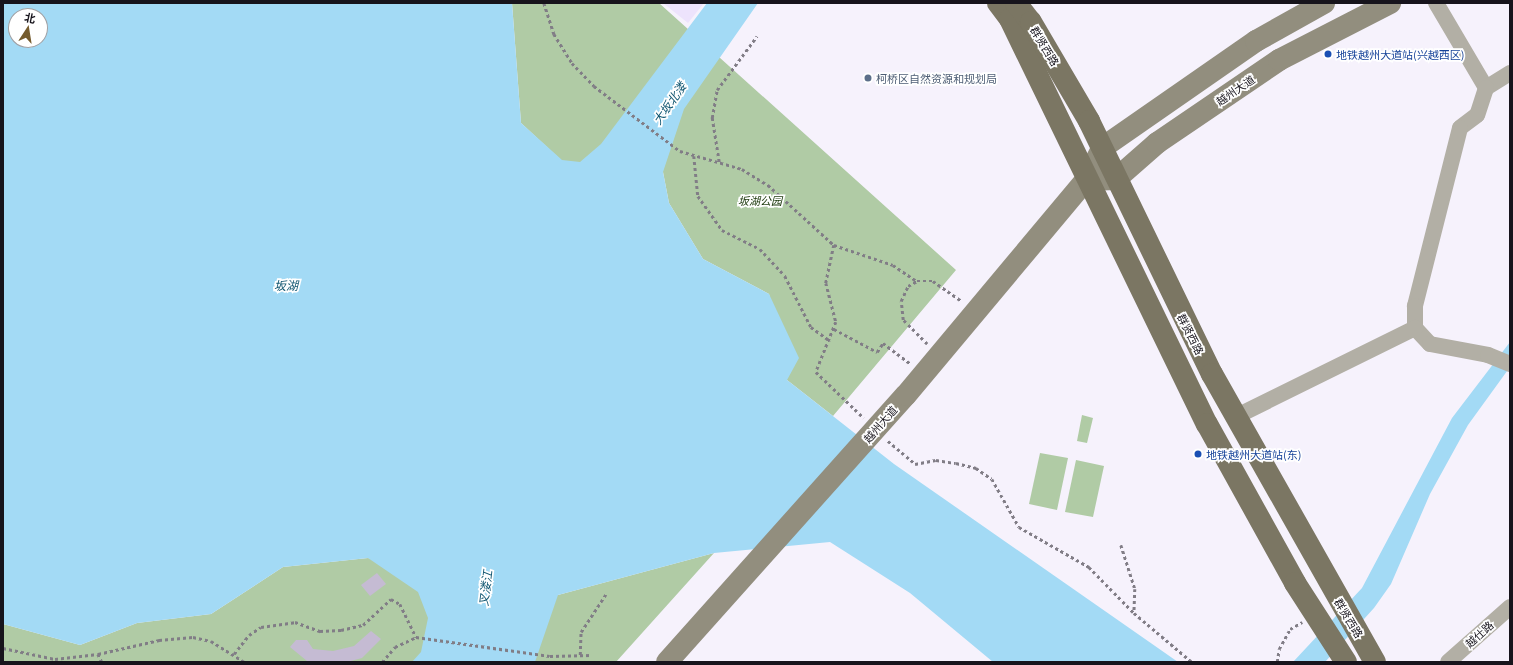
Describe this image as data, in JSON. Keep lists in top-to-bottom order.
{
  "streets": {
    "main road": ["群贤西路", "越州大道"],
    "street": ["越仕路"]
  },
  "crossings": [
    ["群贤西路", "越州大道"]
  ],
  "water": ["大坂北溇", "坂湖", "叉溇江"],
  "parks": ["坂湖公园"],
  "places": ["地铁越州大道站(兴越西区)", "柯桥区自然资源和规划局", "地铁越州大道站(东)"],
  "north": "top"
}
